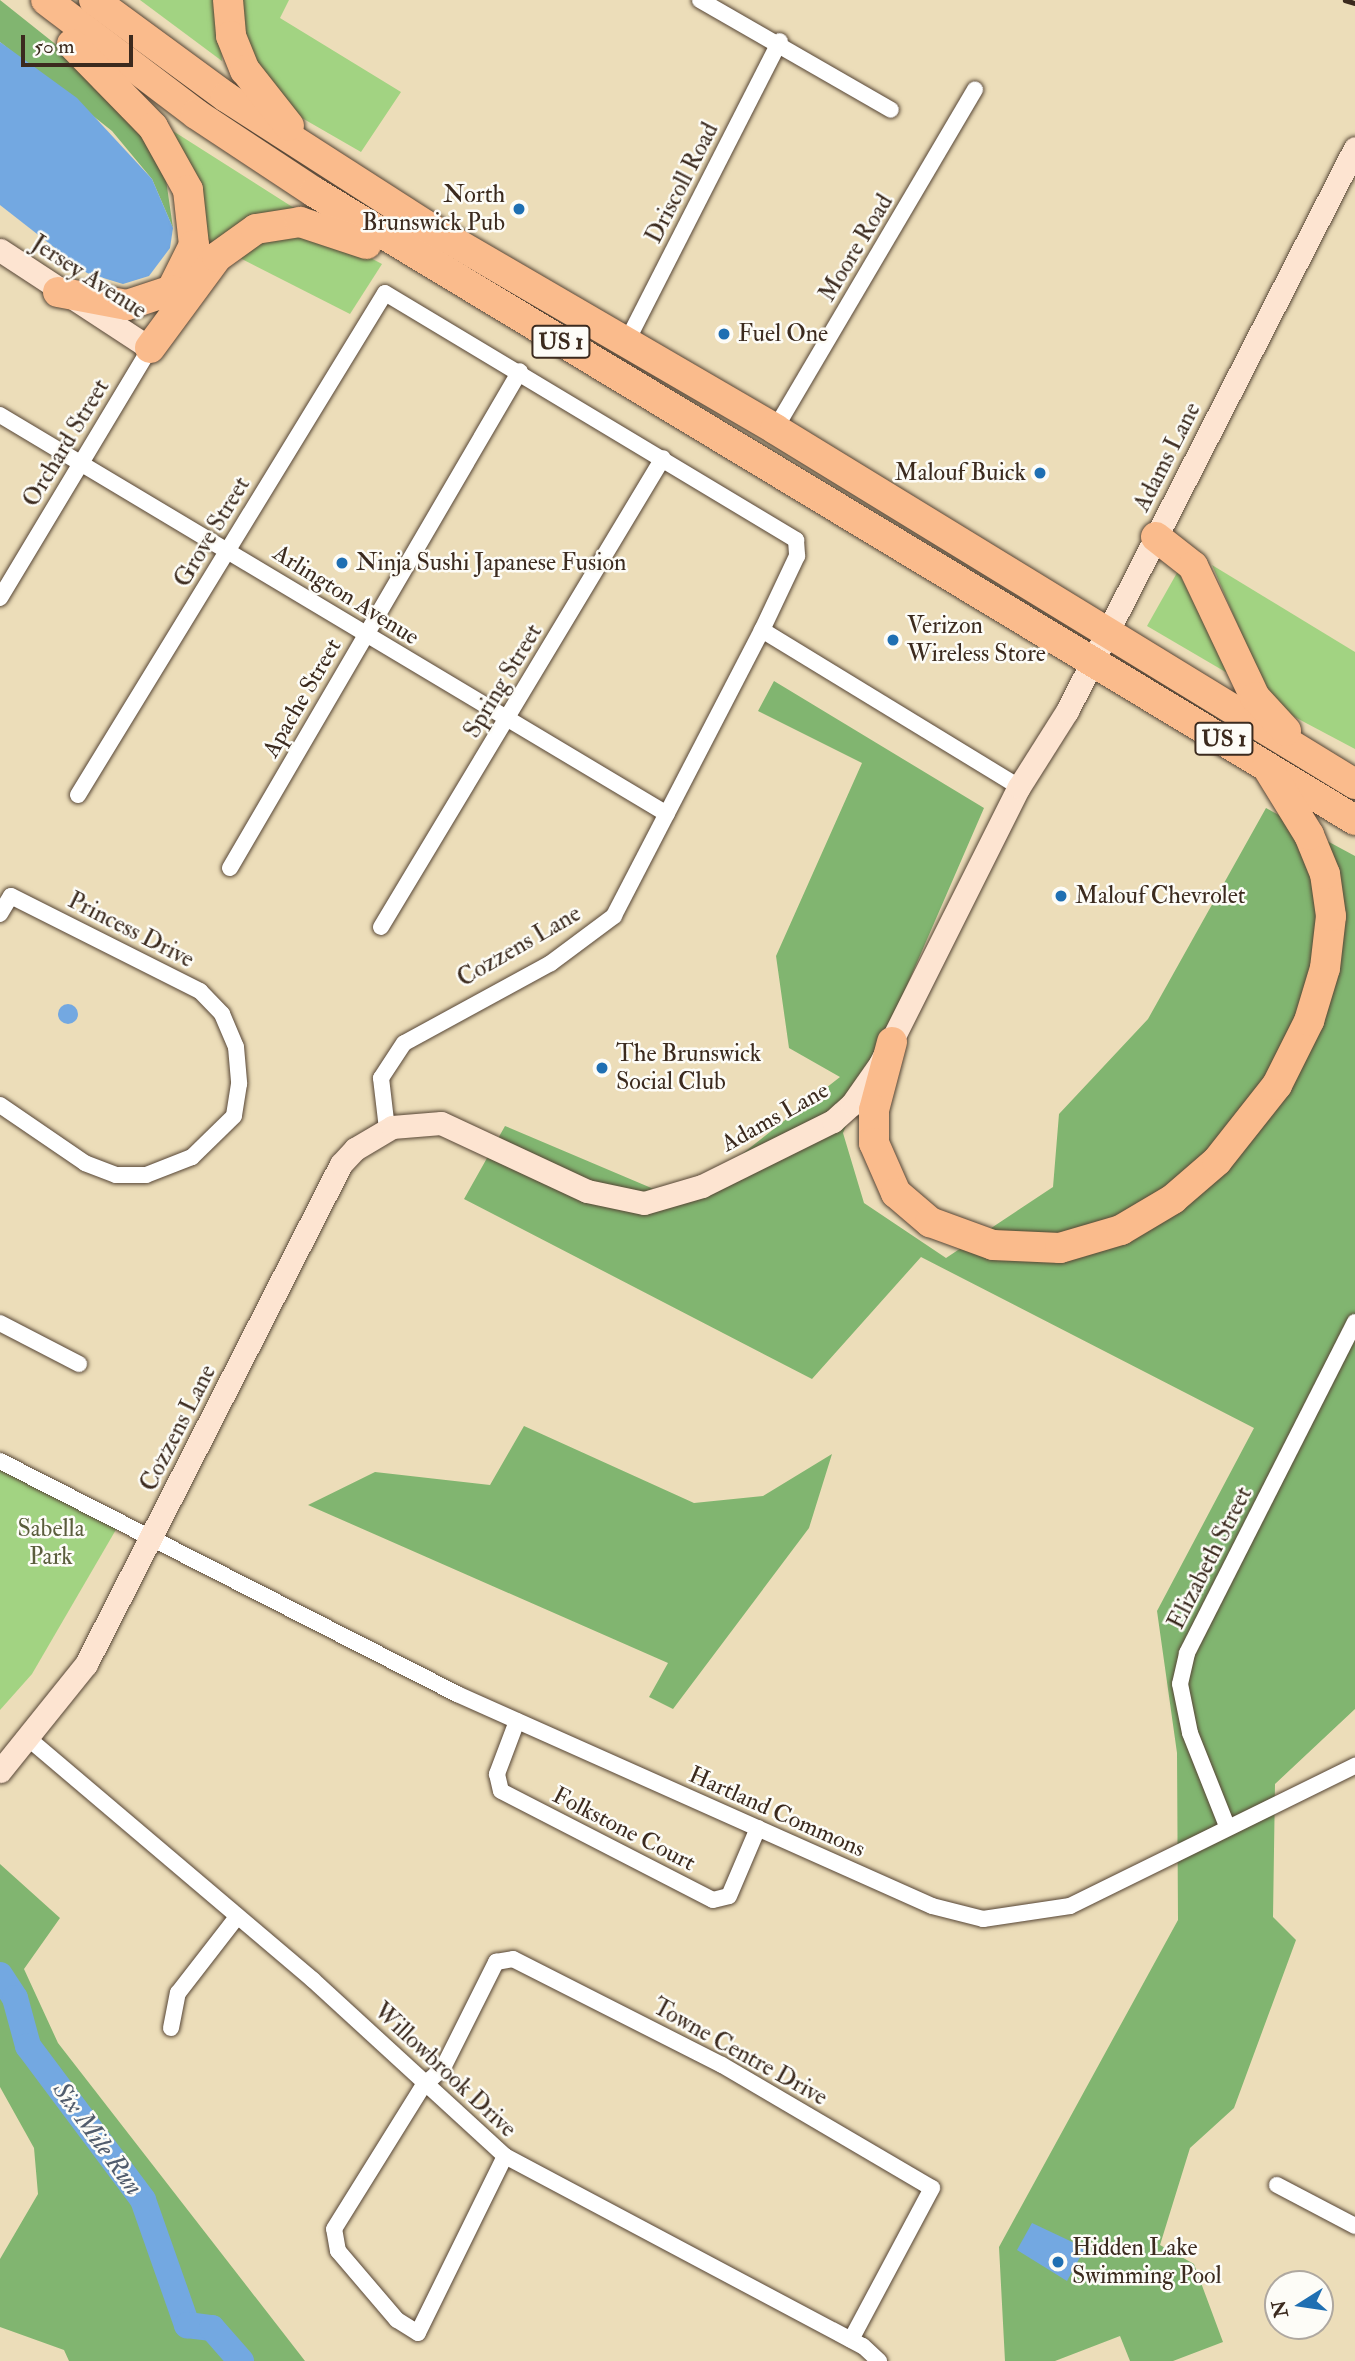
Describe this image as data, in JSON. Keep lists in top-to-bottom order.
{
  "streets": {
    "highway": ["US 1"],
    "street": [
      "Driscoll Road",
      "Moore Road",
      "Jersey Avenue",
      "Orchard Street",
      "Adams Lane",
      "Grove Street",
      "Arlington Avenue",
      "Spring Street",
      "Apache Street",
      "Princess Drive",
      "Cozzens Lane",
      "Elizabeth Street",
      "Hartland Commons",
      "Folkstone Court",
      "Towne Centre Drive",
      "Willowbrook Drive"
    ]
  },
  "crossings": [
    ["Driscoll Road", "US 1"],
    ["Moore Road", "US 1"],
    ["Jersey Avenue", "Orchard Street"],
    ["US 1", "Adams Lane"],
    ["Orchard Street", "Arlington Avenue"],
    ["Adams Lane", "Cozzens Lane"],
    ["Grove Street", "Arlington Avenue"],
    ["Grove Street", "Cozzens Lane"],
    ["Arlington Avenue", "Spring Street"],
    ["Arlington Avenue", "Apache Street"],
    ["Arlington Avenue", "Cozzens Lane"],
    ["Spring Street", "Cozzens Lane"],
    ["Apache Street", "Cozzens Lane"],
    ["Cozzens Lane", "Hartland Commons"],
    ["Cozzens Lane", "Willowbrook Drive"],
    ["Elizabeth Street", "Hartland Commons"],
    ["Hartland Commons", "Folkstone Court"],
    ["Towne Centre Drive", "Willowbrook Drive"]
  ],
  "water": ["Six Mile Run"],
  "parks": ["Sabella Park"],
  "places": [
    "North Brunswick Pub",
    "Fuel One",
    "Malouf Buick",
    "Ninja Sushi Japanese Fusion",
    "Verizon Wireless Store",
    "Malouf Chevrolet",
    "The Brunswick Social Club",
    "Hidden Lake Swimming Pool"
  ],
  "scale_bar": "50 m",
  "north": "left"
}
